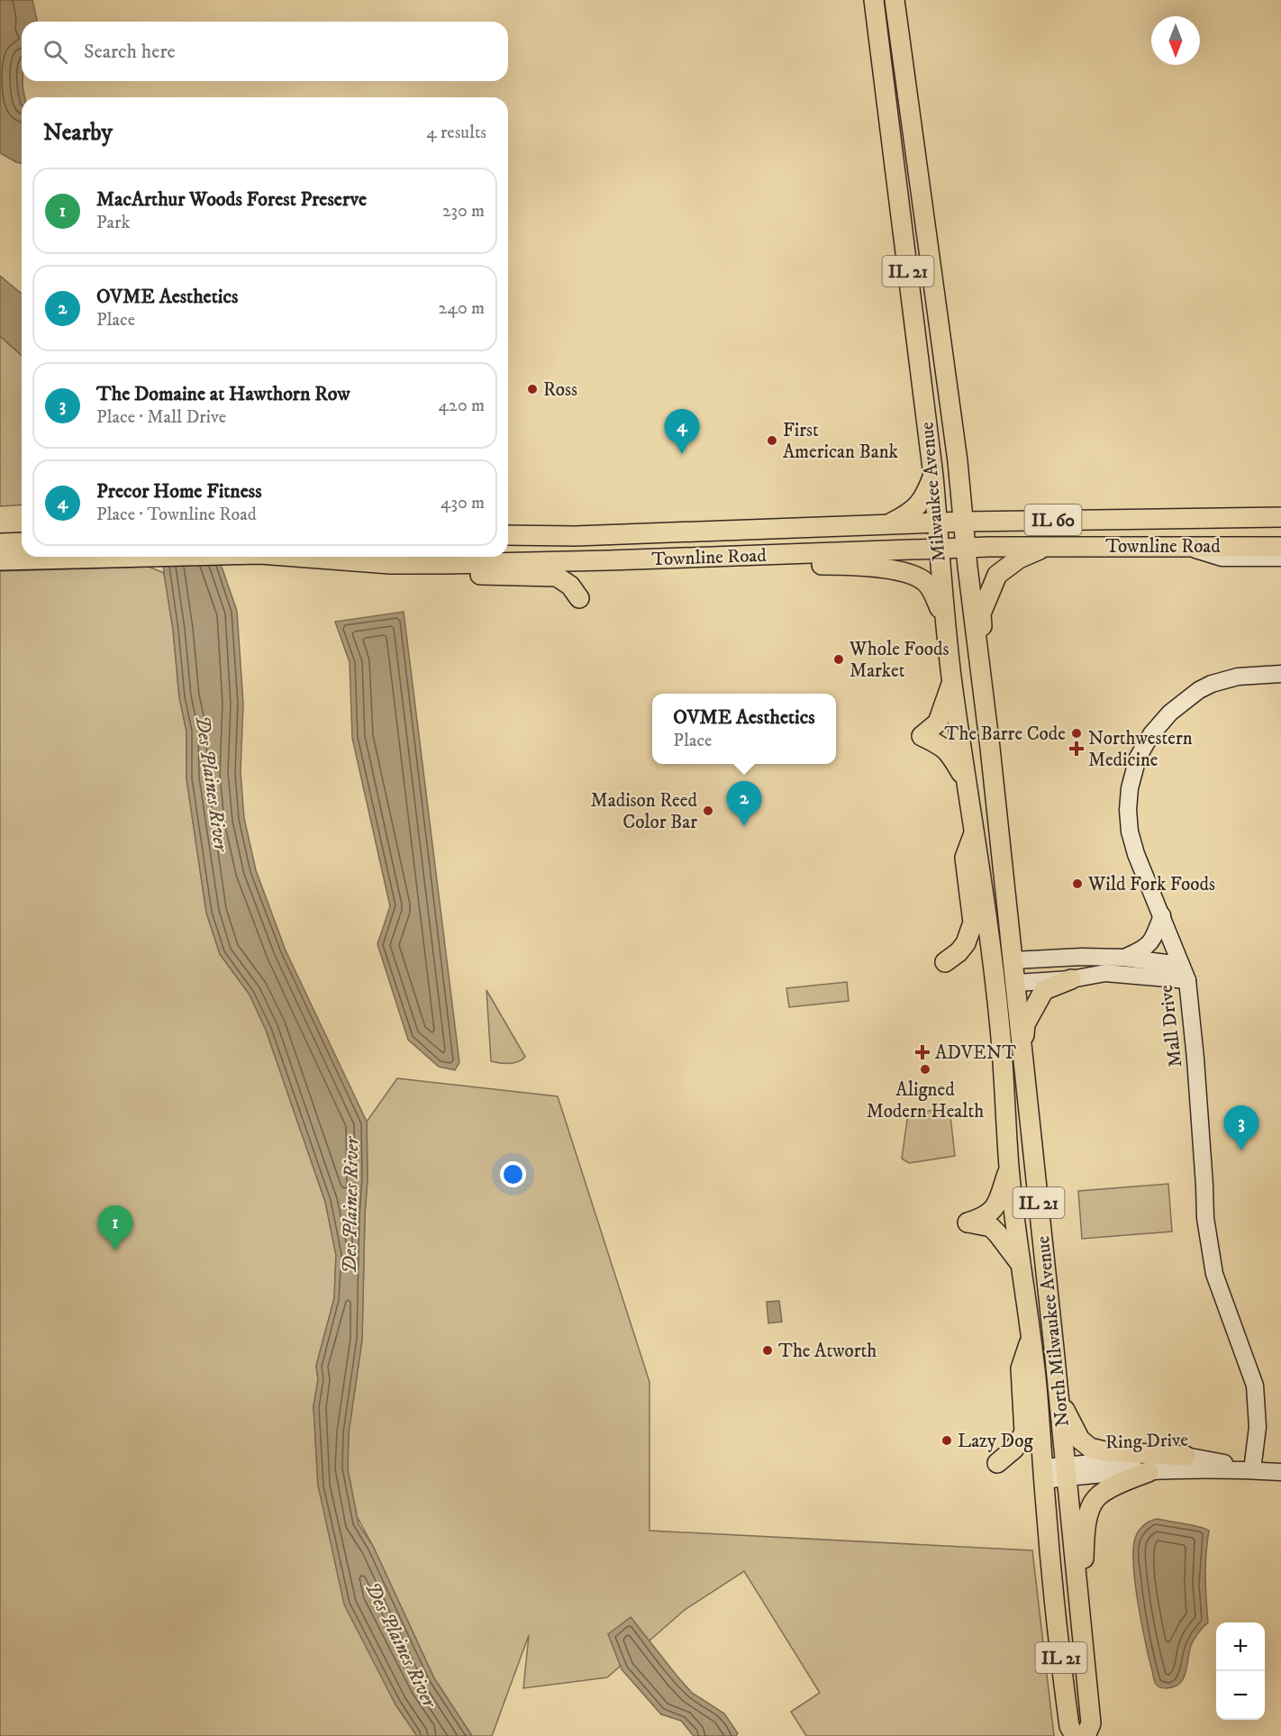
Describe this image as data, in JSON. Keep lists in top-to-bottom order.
{
  "streets": {
    "main road": [
      "IL 21",
      "Milwaukee Avenue",
      "IL 60",
      "Townline Road",
      "North Milwaukee Avenue"
    ],
    "street": ["Mall Drive", "Ring Drive"]
  },
  "crossings": [
    ["Milwaukee Avenue", "Townline Road"],
    ["Milwaukee Avenue", "North Milwaukee Avenue"],
    ["Mall Drive", "Ring Drive"],
    ["North Milwaukee Avenue", "Ring Drive"]
  ],
  "water": ["Des Plaines River"],
  "places": {
    "other": [
      "Ross",
      "First American Bank",
      "Whole Foods Market",
      "The Barre Code",
      "Madison Reed Color Bar",
      "Wild Fork Foods",
      "Aligned Modern Health",
      "The Atworth",
      "Lazy Dog"
    ],
    "health": ["Northwestern Medicine", "ADVENT"]
  },
  "north": "bottom",
  "page": {
    "search": "Search here",
    "heading": ["Nearby", "4 results"],
    "list": [
      {
        "mark": "1",
        "name": "MacArthur Woods Forest Preserve",
        "note": "Park",
        "value": "230 m"
      },
      {
        "mark": "2",
        "name": "OVME Aesthetics",
        "note": "Place",
        "value": "240 m"
      },
      {
        "mark": "3",
        "name": "The Domaine at Hawthorn Row",
        "note": "Place · Mall Drive",
        "value": "420 m"
      },
      {
        "mark": "4",
        "name": "Precor Home Fitness",
        "note": "Place · Townline Road",
        "value": "430 m"
      }
    ],
    "pins": [
      "4",
      "2",
      "3",
      "1"
    ],
    "popup": ["OVME Aesthetics", "Place"],
    "map_buttons": ["+", "−"]
  }
}
